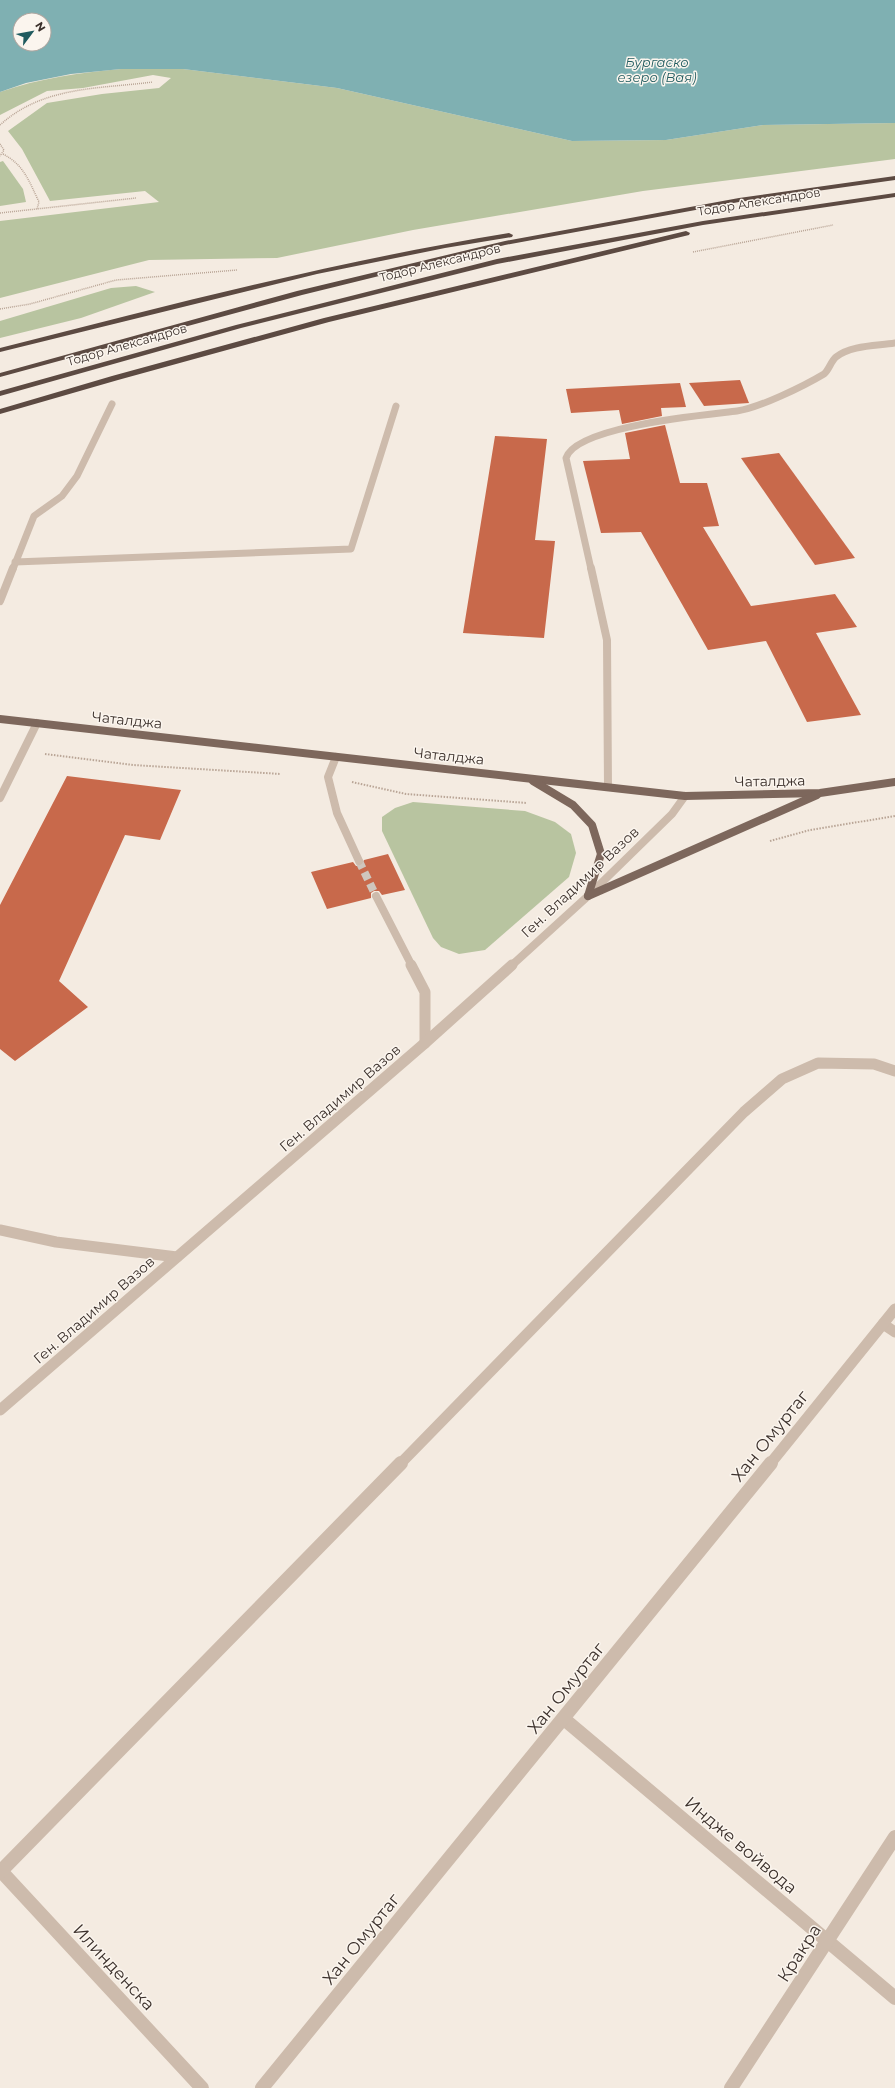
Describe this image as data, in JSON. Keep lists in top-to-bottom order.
{
  "streets": {
    "highway": ["Тодор Александров"],
    "main road": ["Чаталджа"],
    "street": [
      "Ген. Владимир Вазов",
      "Хан Омуртаг",
      "Индже войвода",
      "Кракра",
      "Илинденска"
    ]
  },
  "crossings": [
    ["Чаталджа", "Ген. Владимир Вазов"],
    ["Хан Омуртаг", "Индже войвода"],
    ["Индже войвода", "Кракра"]
  ],
  "water": ["Бургаско езеро (Вая)"],
  "north": "top right"
}
